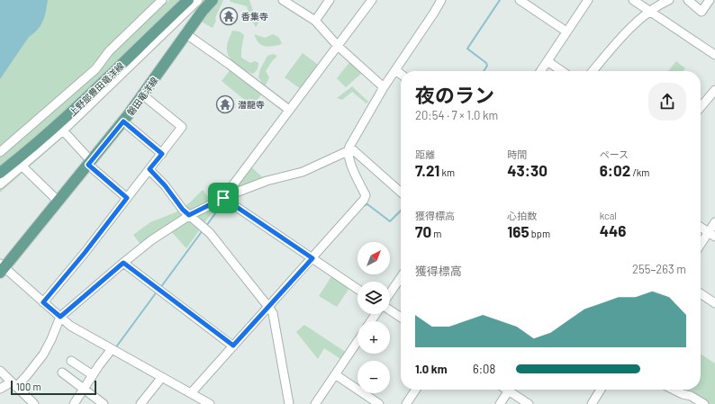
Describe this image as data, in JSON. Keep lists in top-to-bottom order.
{
  "streets": {
    "main road": ["上野部豊田竜洋線", "磐田竜洋線"]
  },
  "places": {
    "temple": ["香集寺", "潜龍寺"]
  },
  "scale_bar": "100 m",
  "north": "top right",
  "page": {
    "heading": ["夜のラン", "20:54 · 7 × 1.0 km"],
    "stats": [
      ["距離", "7.21 km"],
      ["時間", "43:30"],
      ["ペース", "6:02 /km"],
      ["獲得標高", "70 m"],
      ["心拍数", "165 bpm"],
      ["kcal", "446"]
    ],
    "map_buttons": ["+", "−"],
    "chart": ["獲得標高", "255–263 m"],
    "list": [
      {
        "name": "1.0 km",
        "note": "6:08"
      }
    ],
    "scale": "100 m"
  }
}
